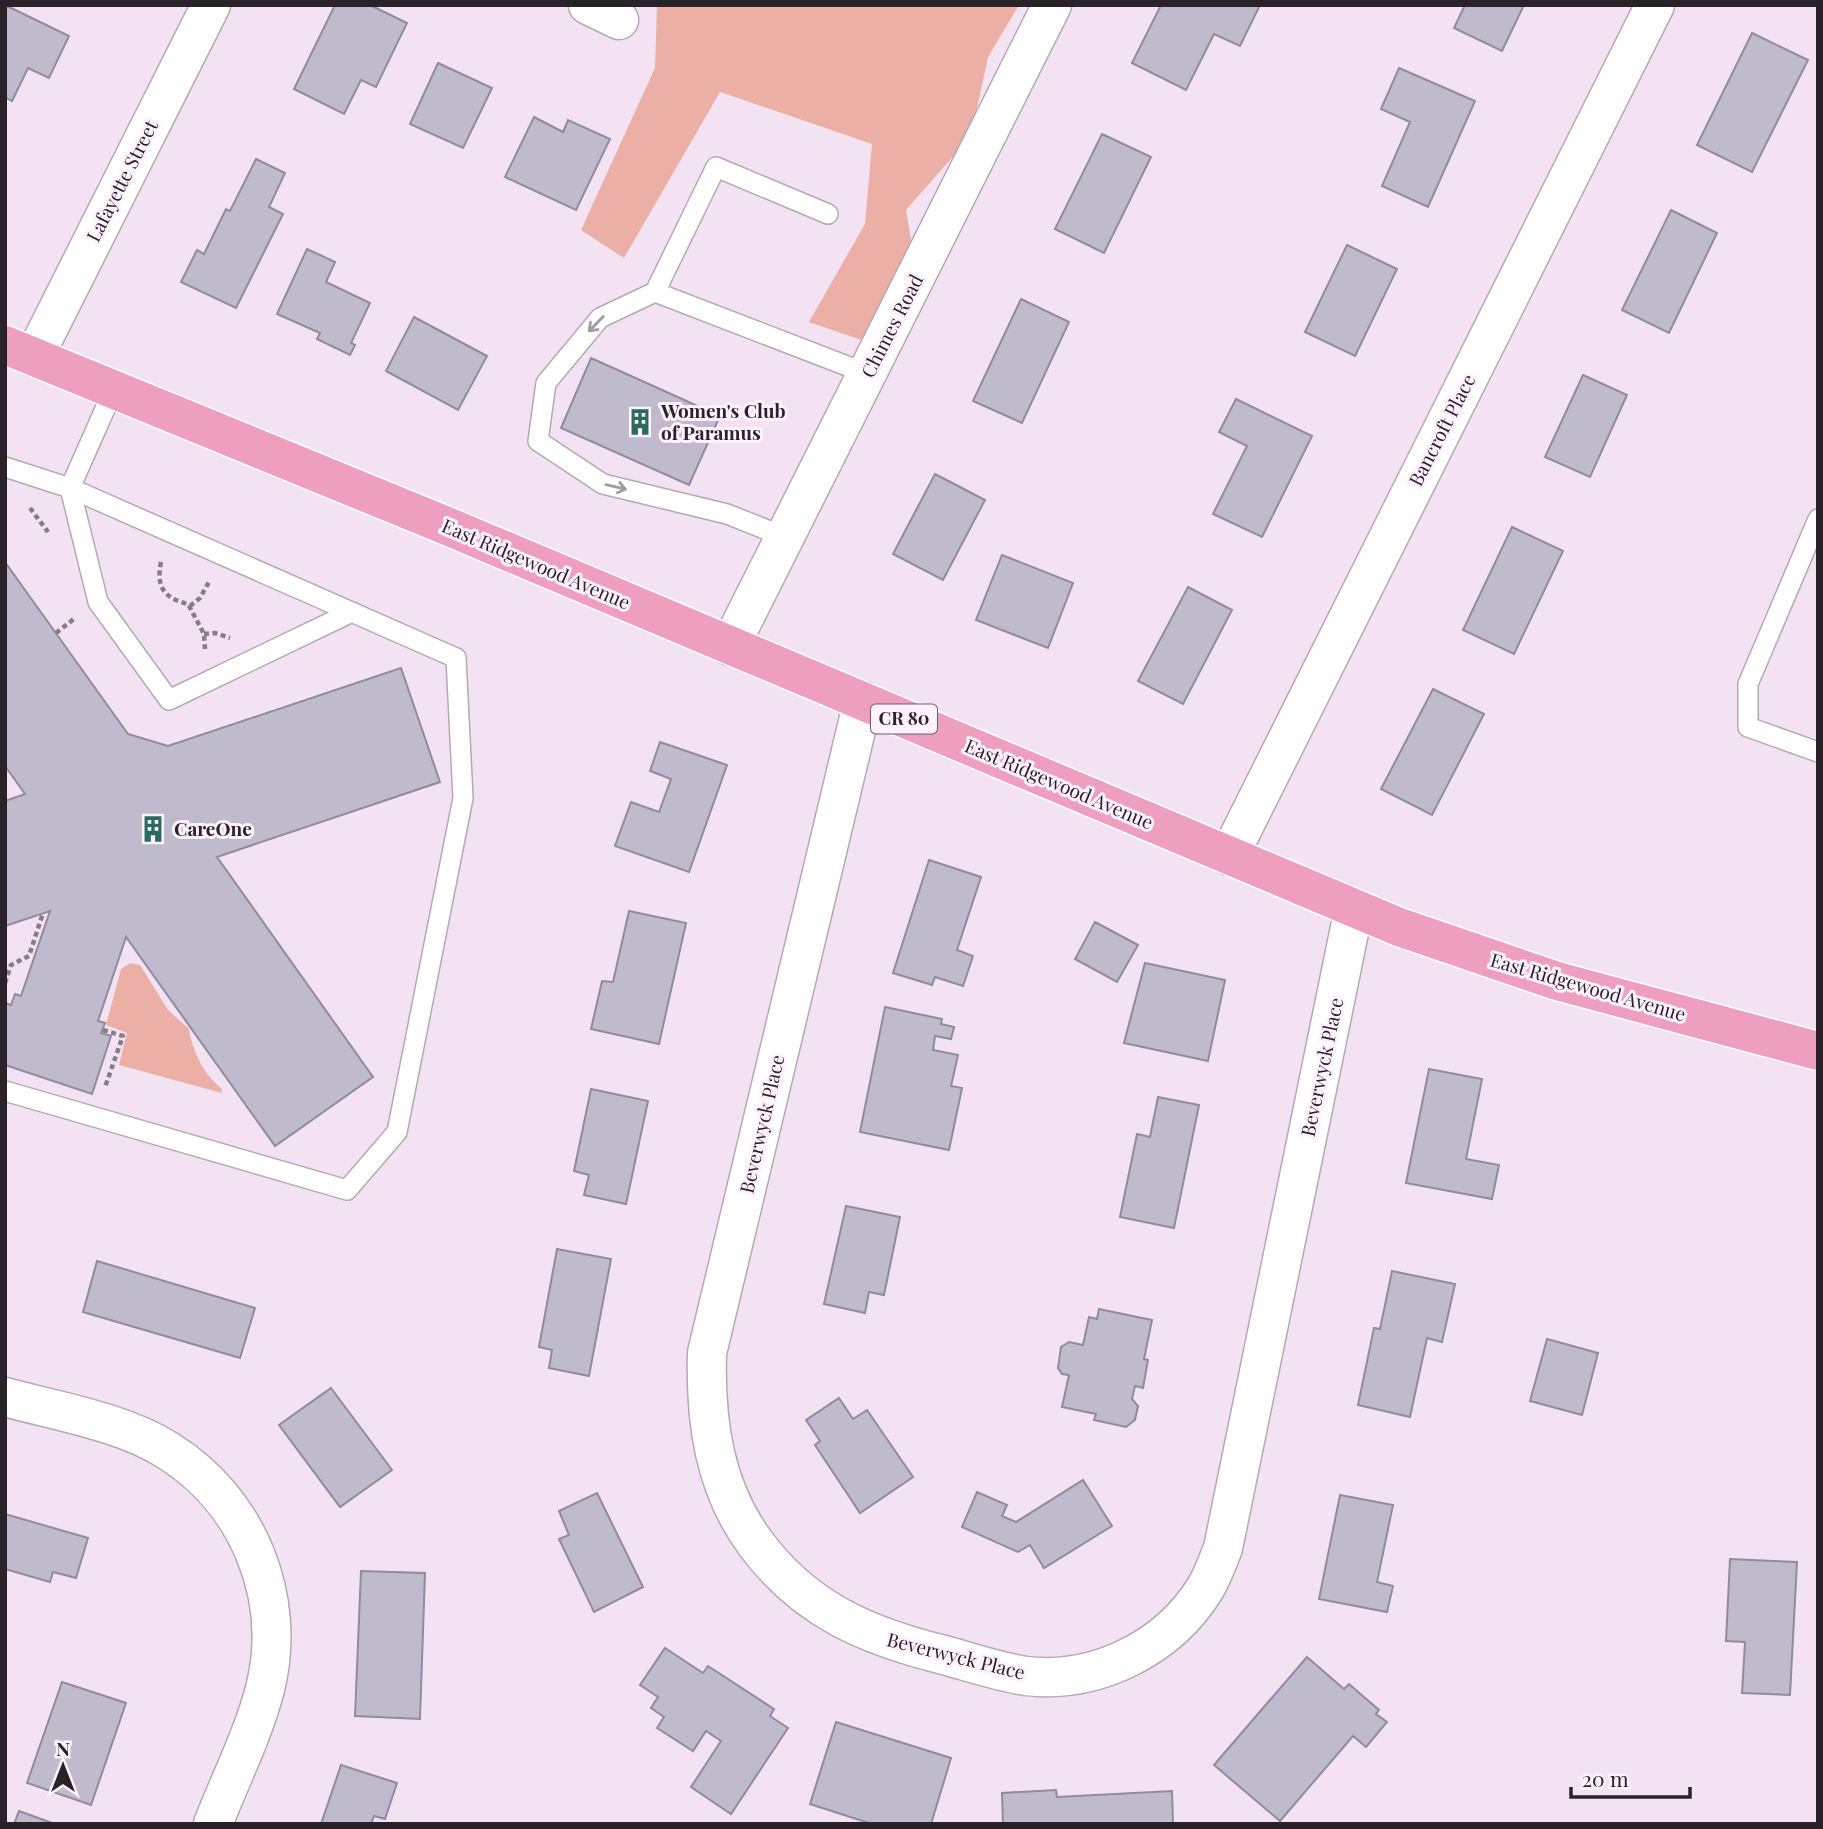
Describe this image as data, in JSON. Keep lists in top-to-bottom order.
{
  "streets": {
    "main road": ["East Ridgewood Avenue", "CR 80"],
    "street": [
      "Lafayette Street",
      "Chimes Road",
      "Bancroft Place",
      "Beverwyck Place"
    ]
  },
  "crossings": [
    ["Lafayette Street", "East Ridgewood Avenue"],
    ["Chimes Road", "East Ridgewood Avenue"],
    ["Bancroft Place", "East Ridgewood Avenue"],
    ["East Ridgewood Avenue", "Beverwyck Place"]
  ],
  "places": {
    "building": ["Women's Club of Paramus", "CareOne"]
  },
  "scale_bar": "20 m",
  "north": "top"
}
